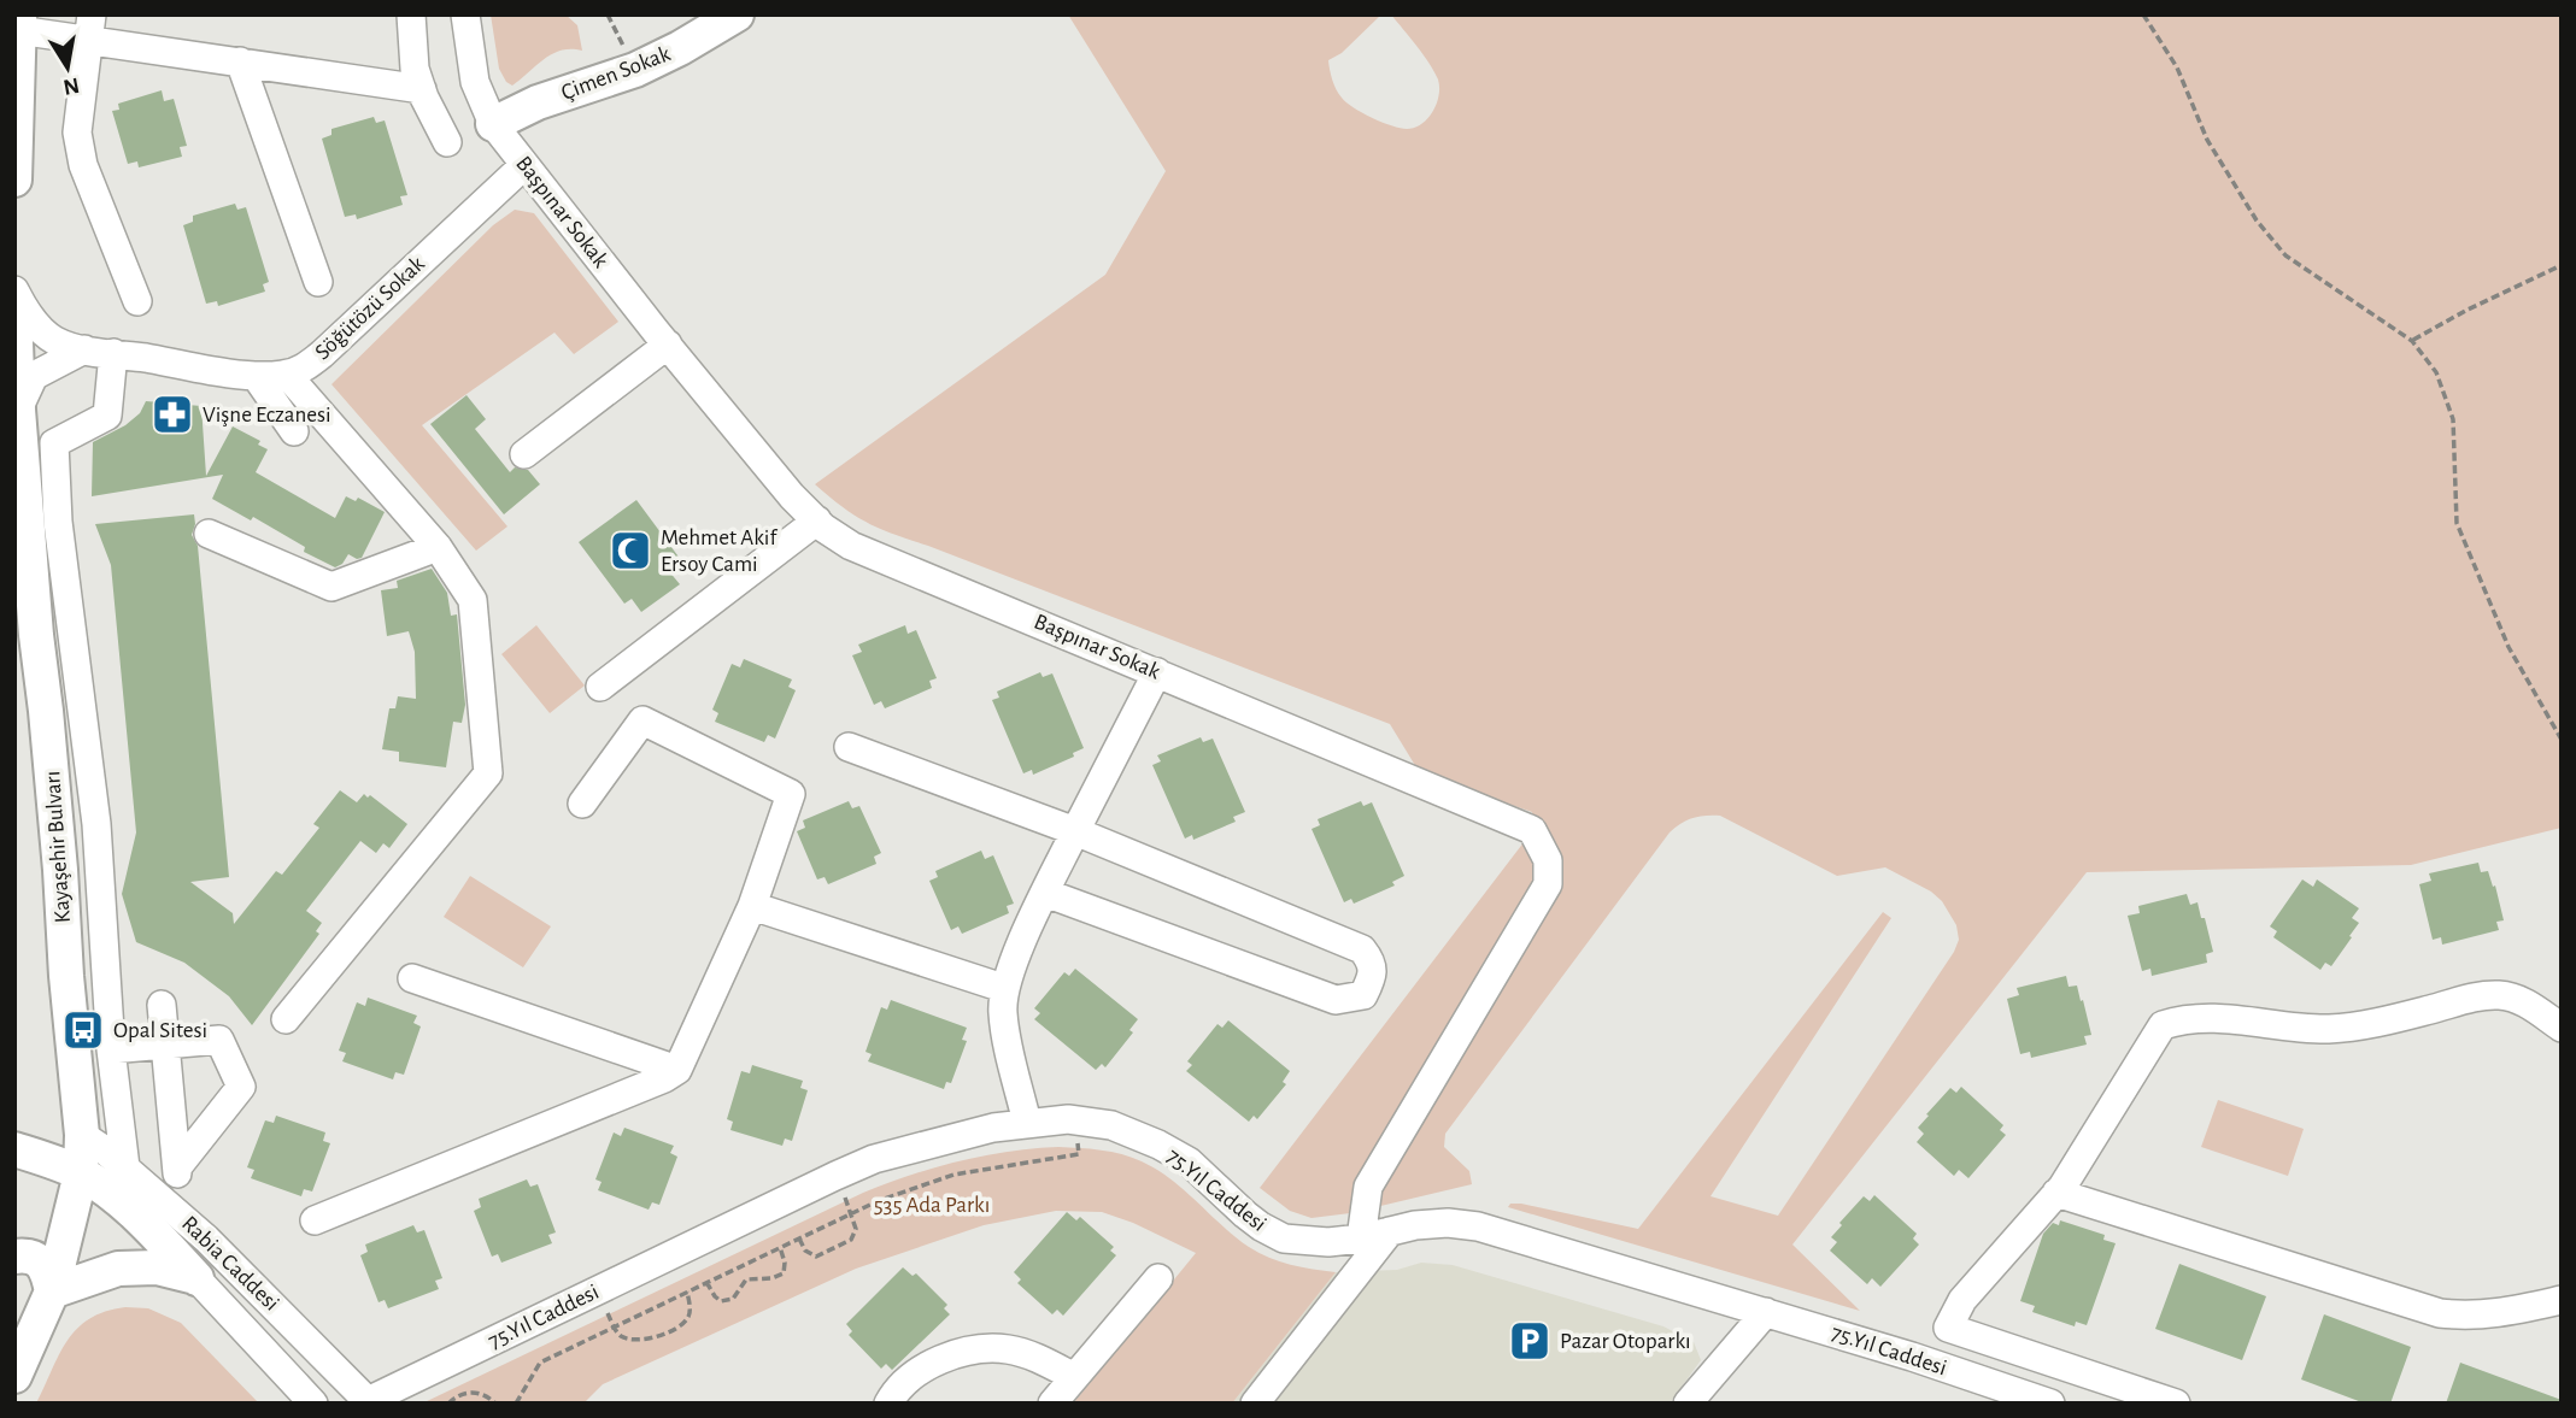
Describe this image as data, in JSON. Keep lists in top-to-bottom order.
{
  "streets": {
    "main road": ["Çimen Sokak", "Kayaşehir Bulvarı"],
    "street": [
      "Başpınar Sokak",
      "Söğütözü Sokak",
      "75.Yıl Caddesi",
      "Rabia Caddesi"
    ]
  },
  "crossings": [
    ["Çimen Sokak", "Başpınar Sokak"],
    ["Başpınar Sokak", "Söğütözü Sokak"],
    ["Başpınar Sokak", "75.Yıl Caddesi"],
    ["Kayaşehir Bulvarı", "Rabia Caddesi"],
    ["75.Yıl Caddesi", "Rabia Caddesi"]
  ],
  "parks": ["535 Ada Parkı"],
  "places": {
    "pharmacy": ["Vişne Eczanesi"],
    "mosque": ["Mehmet Akif Ersoy Cami"],
    "bus stop": ["Opal Sitesi"],
    "parking": ["Pazar Otoparkı"]
  },
  "north": "bottom"
}
